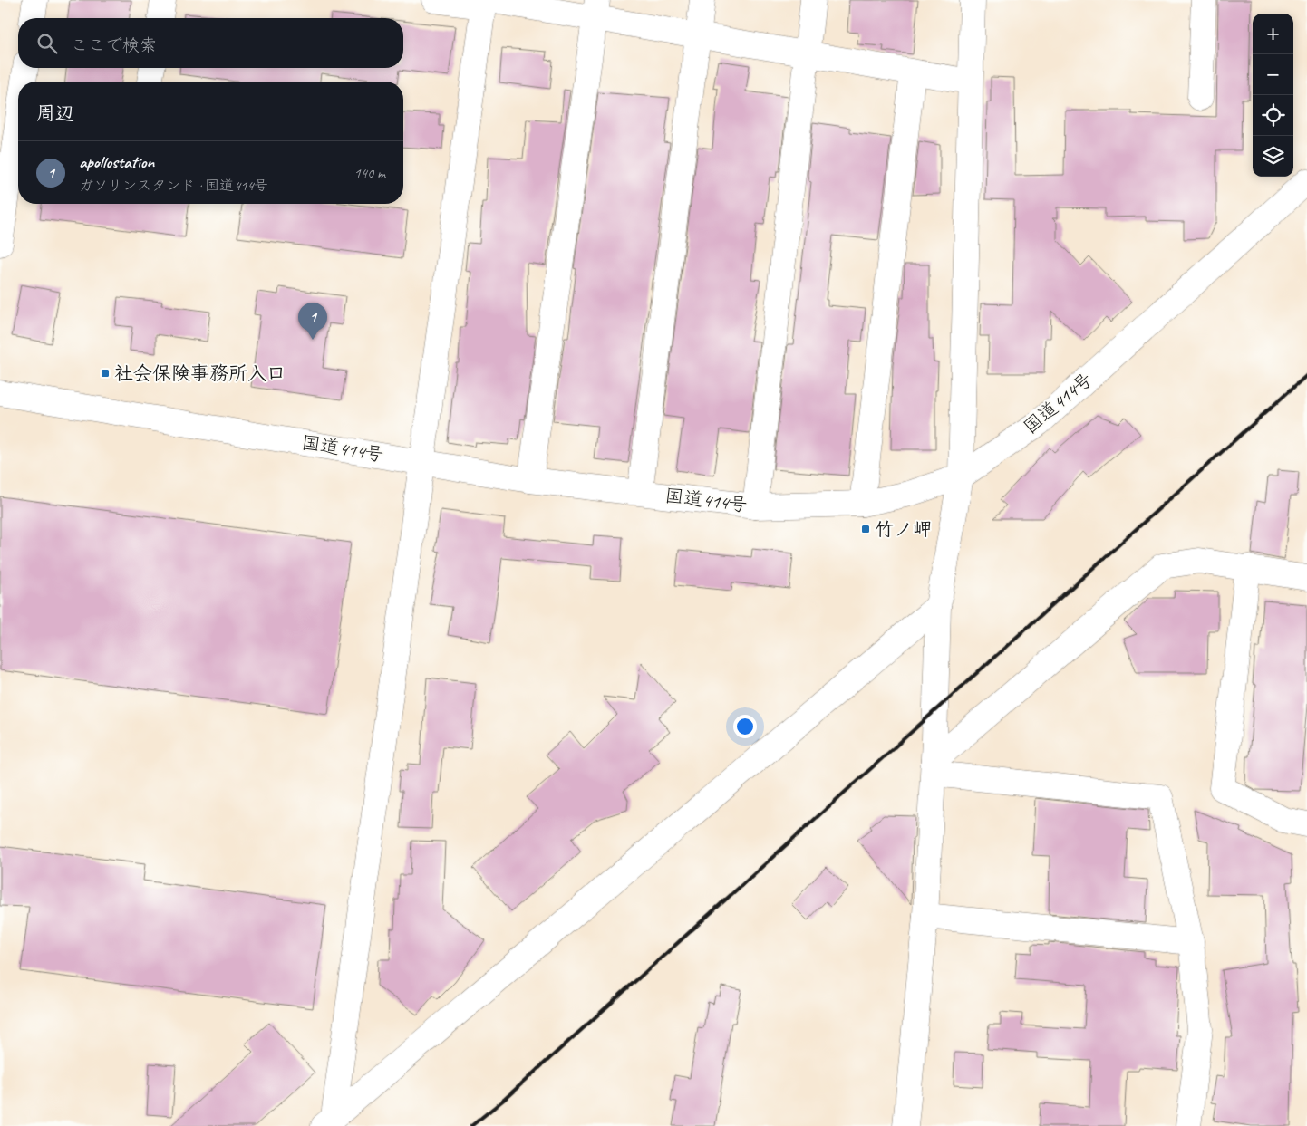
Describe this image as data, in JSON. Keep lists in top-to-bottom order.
{
  "streets": {
    "main road": ["国道414号"]
  },
  "places": {
    "transit": ["社会保険事務所入口", "竹ノ岬"]
  },
  "page": {
    "map_buttons": ["+", "−"],
    "search": "ここで検索",
    "heading": "周辺",
    "list": [
      {
        "mark": "1",
        "name": "apollostation",
        "note": "ガソリンスタンド · 国道414号",
        "value": "140 m"
      }
    ],
    "pins": "1"
  }
}
